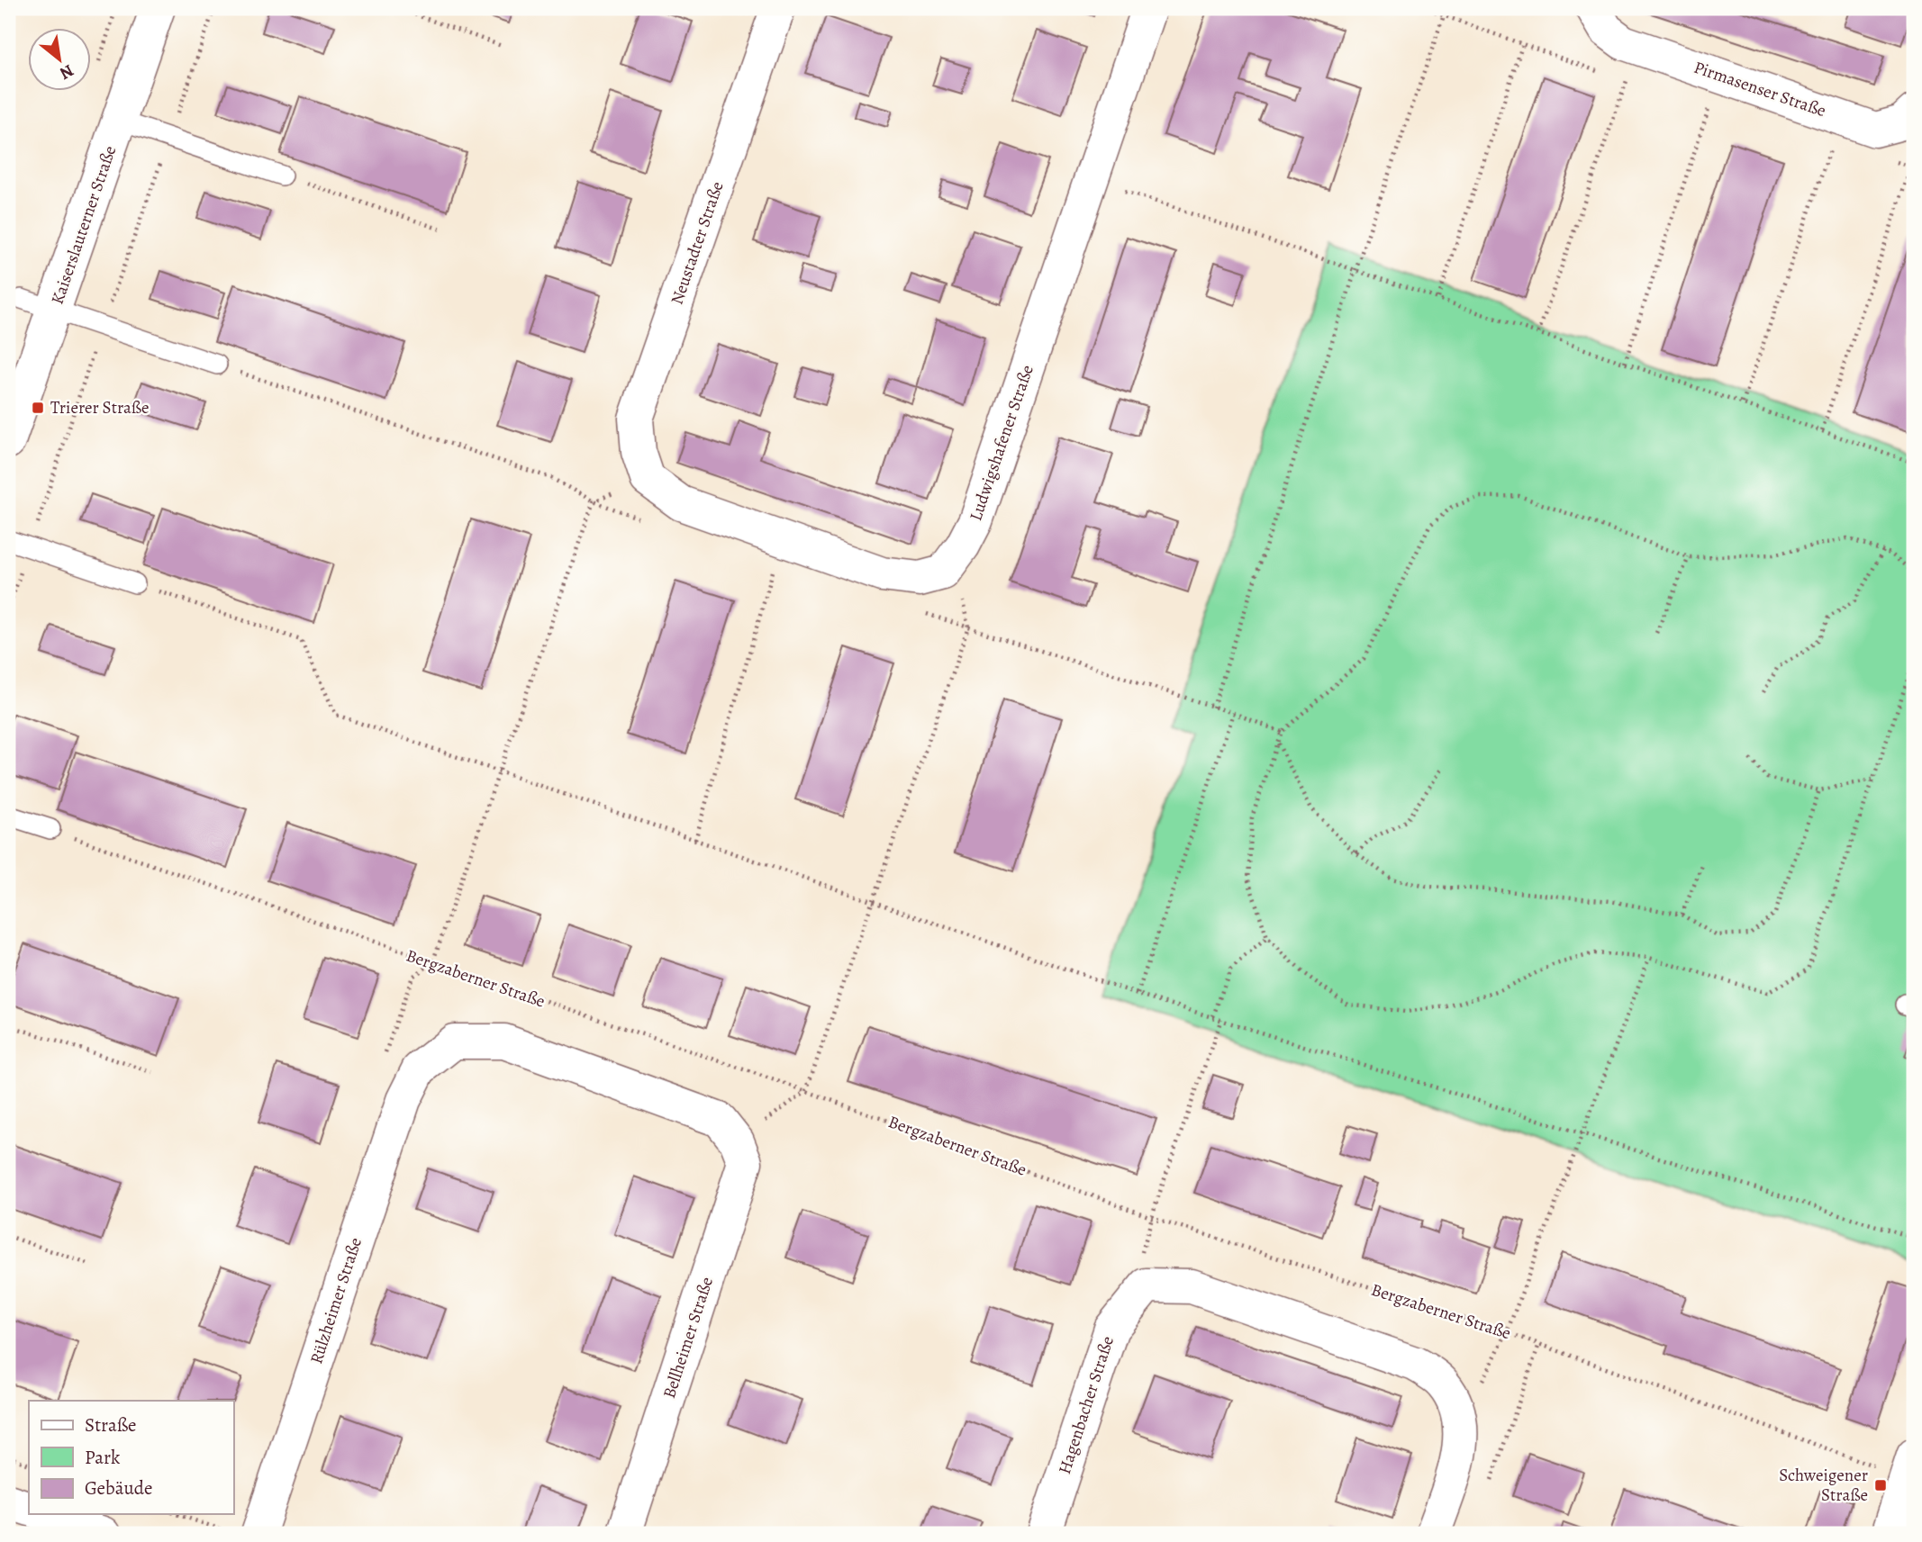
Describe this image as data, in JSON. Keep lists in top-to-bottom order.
{
  "streets": {
    "street": [
      "Pirmasenser Straße",
      "Kaiserslauterner Straße",
      "Neustadter Straße",
      "Ludwigshafener Straße",
      "Rülzheimer Straße",
      "Bellheimer Straße",
      "Hagenbacher Straße"
    ],
    "path": ["Bergzaberner Straße"]
  },
  "places": {
    "transit": ["Trierer Straße", "Schweigener Straße"]
  },
  "legend": ["Straße", "Park", "Gebäude"],
  "north": "bottom right"
}
